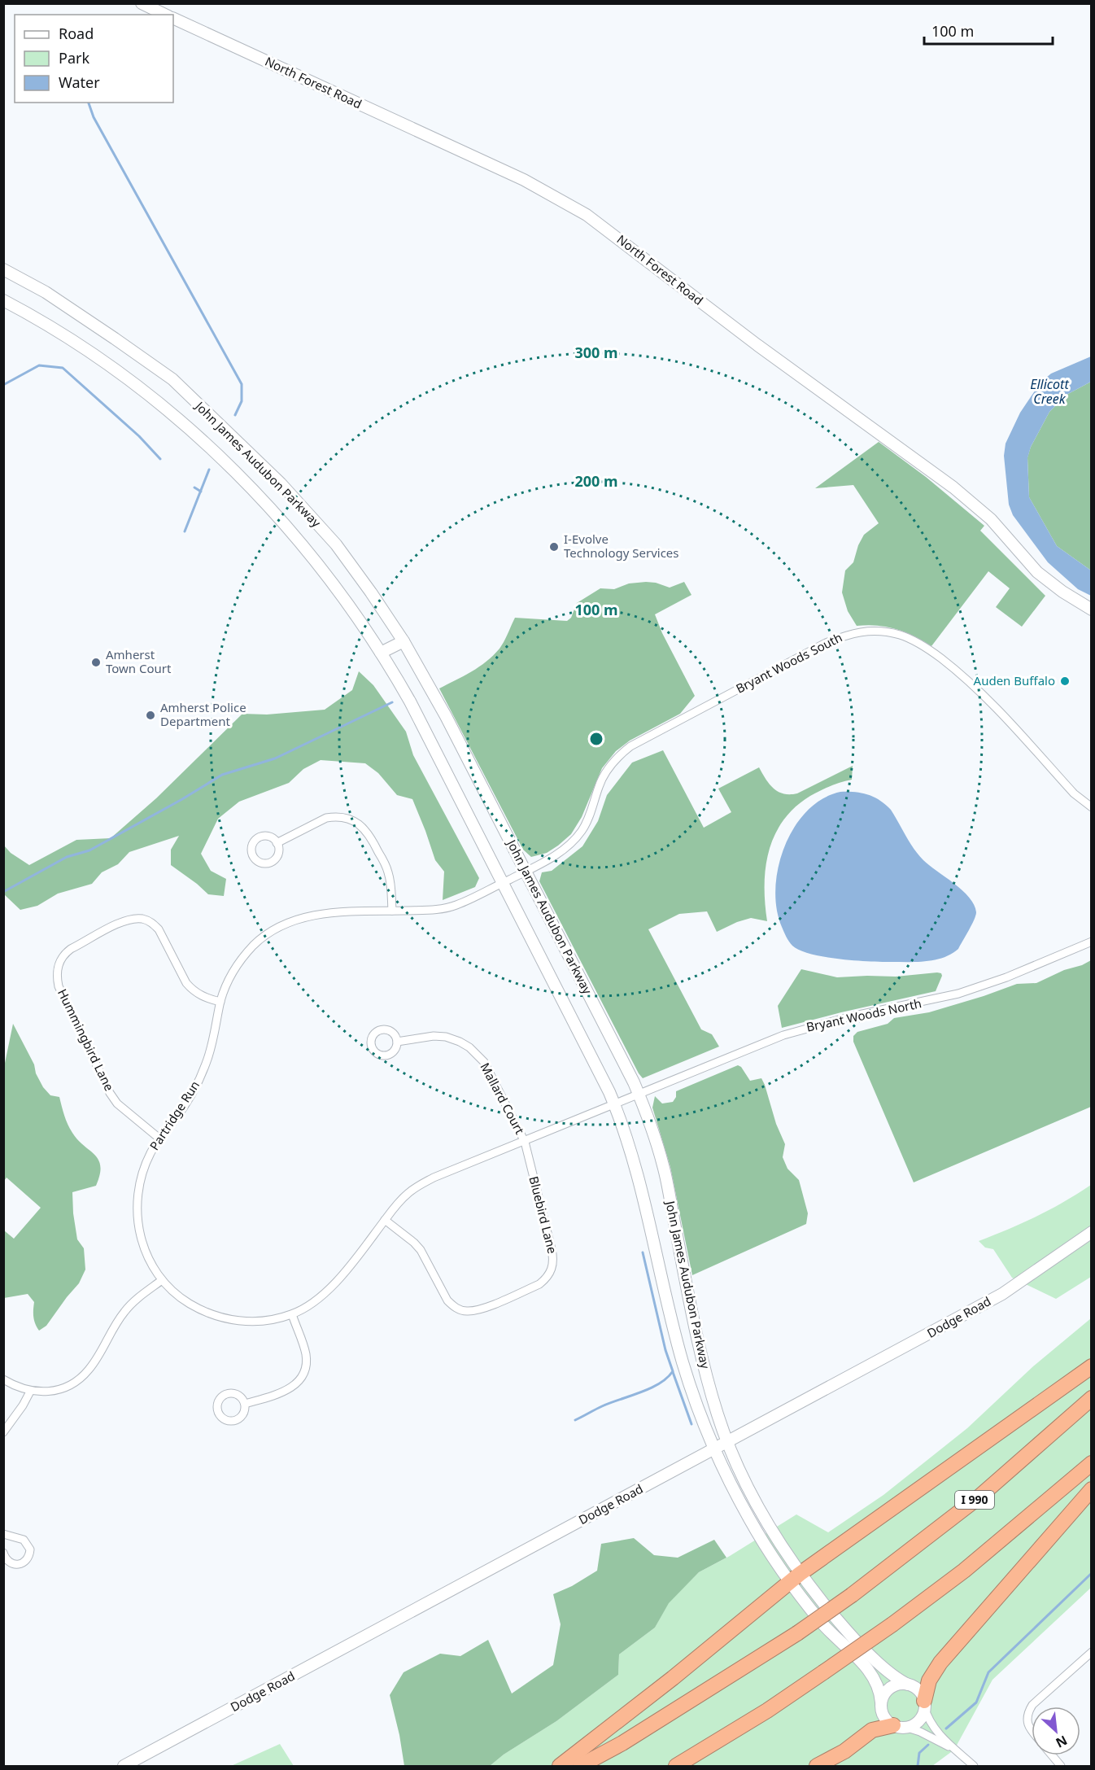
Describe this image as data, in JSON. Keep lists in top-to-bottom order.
{
  "streets": {
    "highway": ["I 990"],
    "main road": ["North Forest Road", "John James Audubon Parkway", "Dodge Road"],
    "street": [
      "Bryant Woods South",
      "Bryant Woods North",
      "Hummingbird Lane",
      "Mallard Court",
      "Partridge Run",
      "Bluebird Lane"
    ]
  },
  "crossings": [
    ["John James Audubon Parkway", "Bryant Woods South"],
    ["John James Audubon Parkway", "Bryant Woods North"],
    ["John James Audubon Parkway", "Partridge Run"],
    ["John James Audubon Parkway", "Dodge Road"],
    ["Bryant Woods South", "Partridge Run"],
    ["Bryant Woods North", "Partridge Run"],
    ["Hummingbird Lane", "Partridge Run"],
    ["Mallard Court", "Partridge Run"],
    ["Mallard Court", "Bluebird Lane"],
    ["Partridge Run", "Bluebird Lane"]
  ],
  "water": ["Ellicott Creek"],
  "places": [
    "I-Evolve Technology Services",
    "Amherst Town Court",
    "Auden Buffalo",
    "Amherst Police Department"
  ],
  "legend": ["Road", "Park", "Water"],
  "scale_bar": "100 m",
  "north": "bottom right",
  "rings": ["300 m", "200 m", "100 m"]
}
